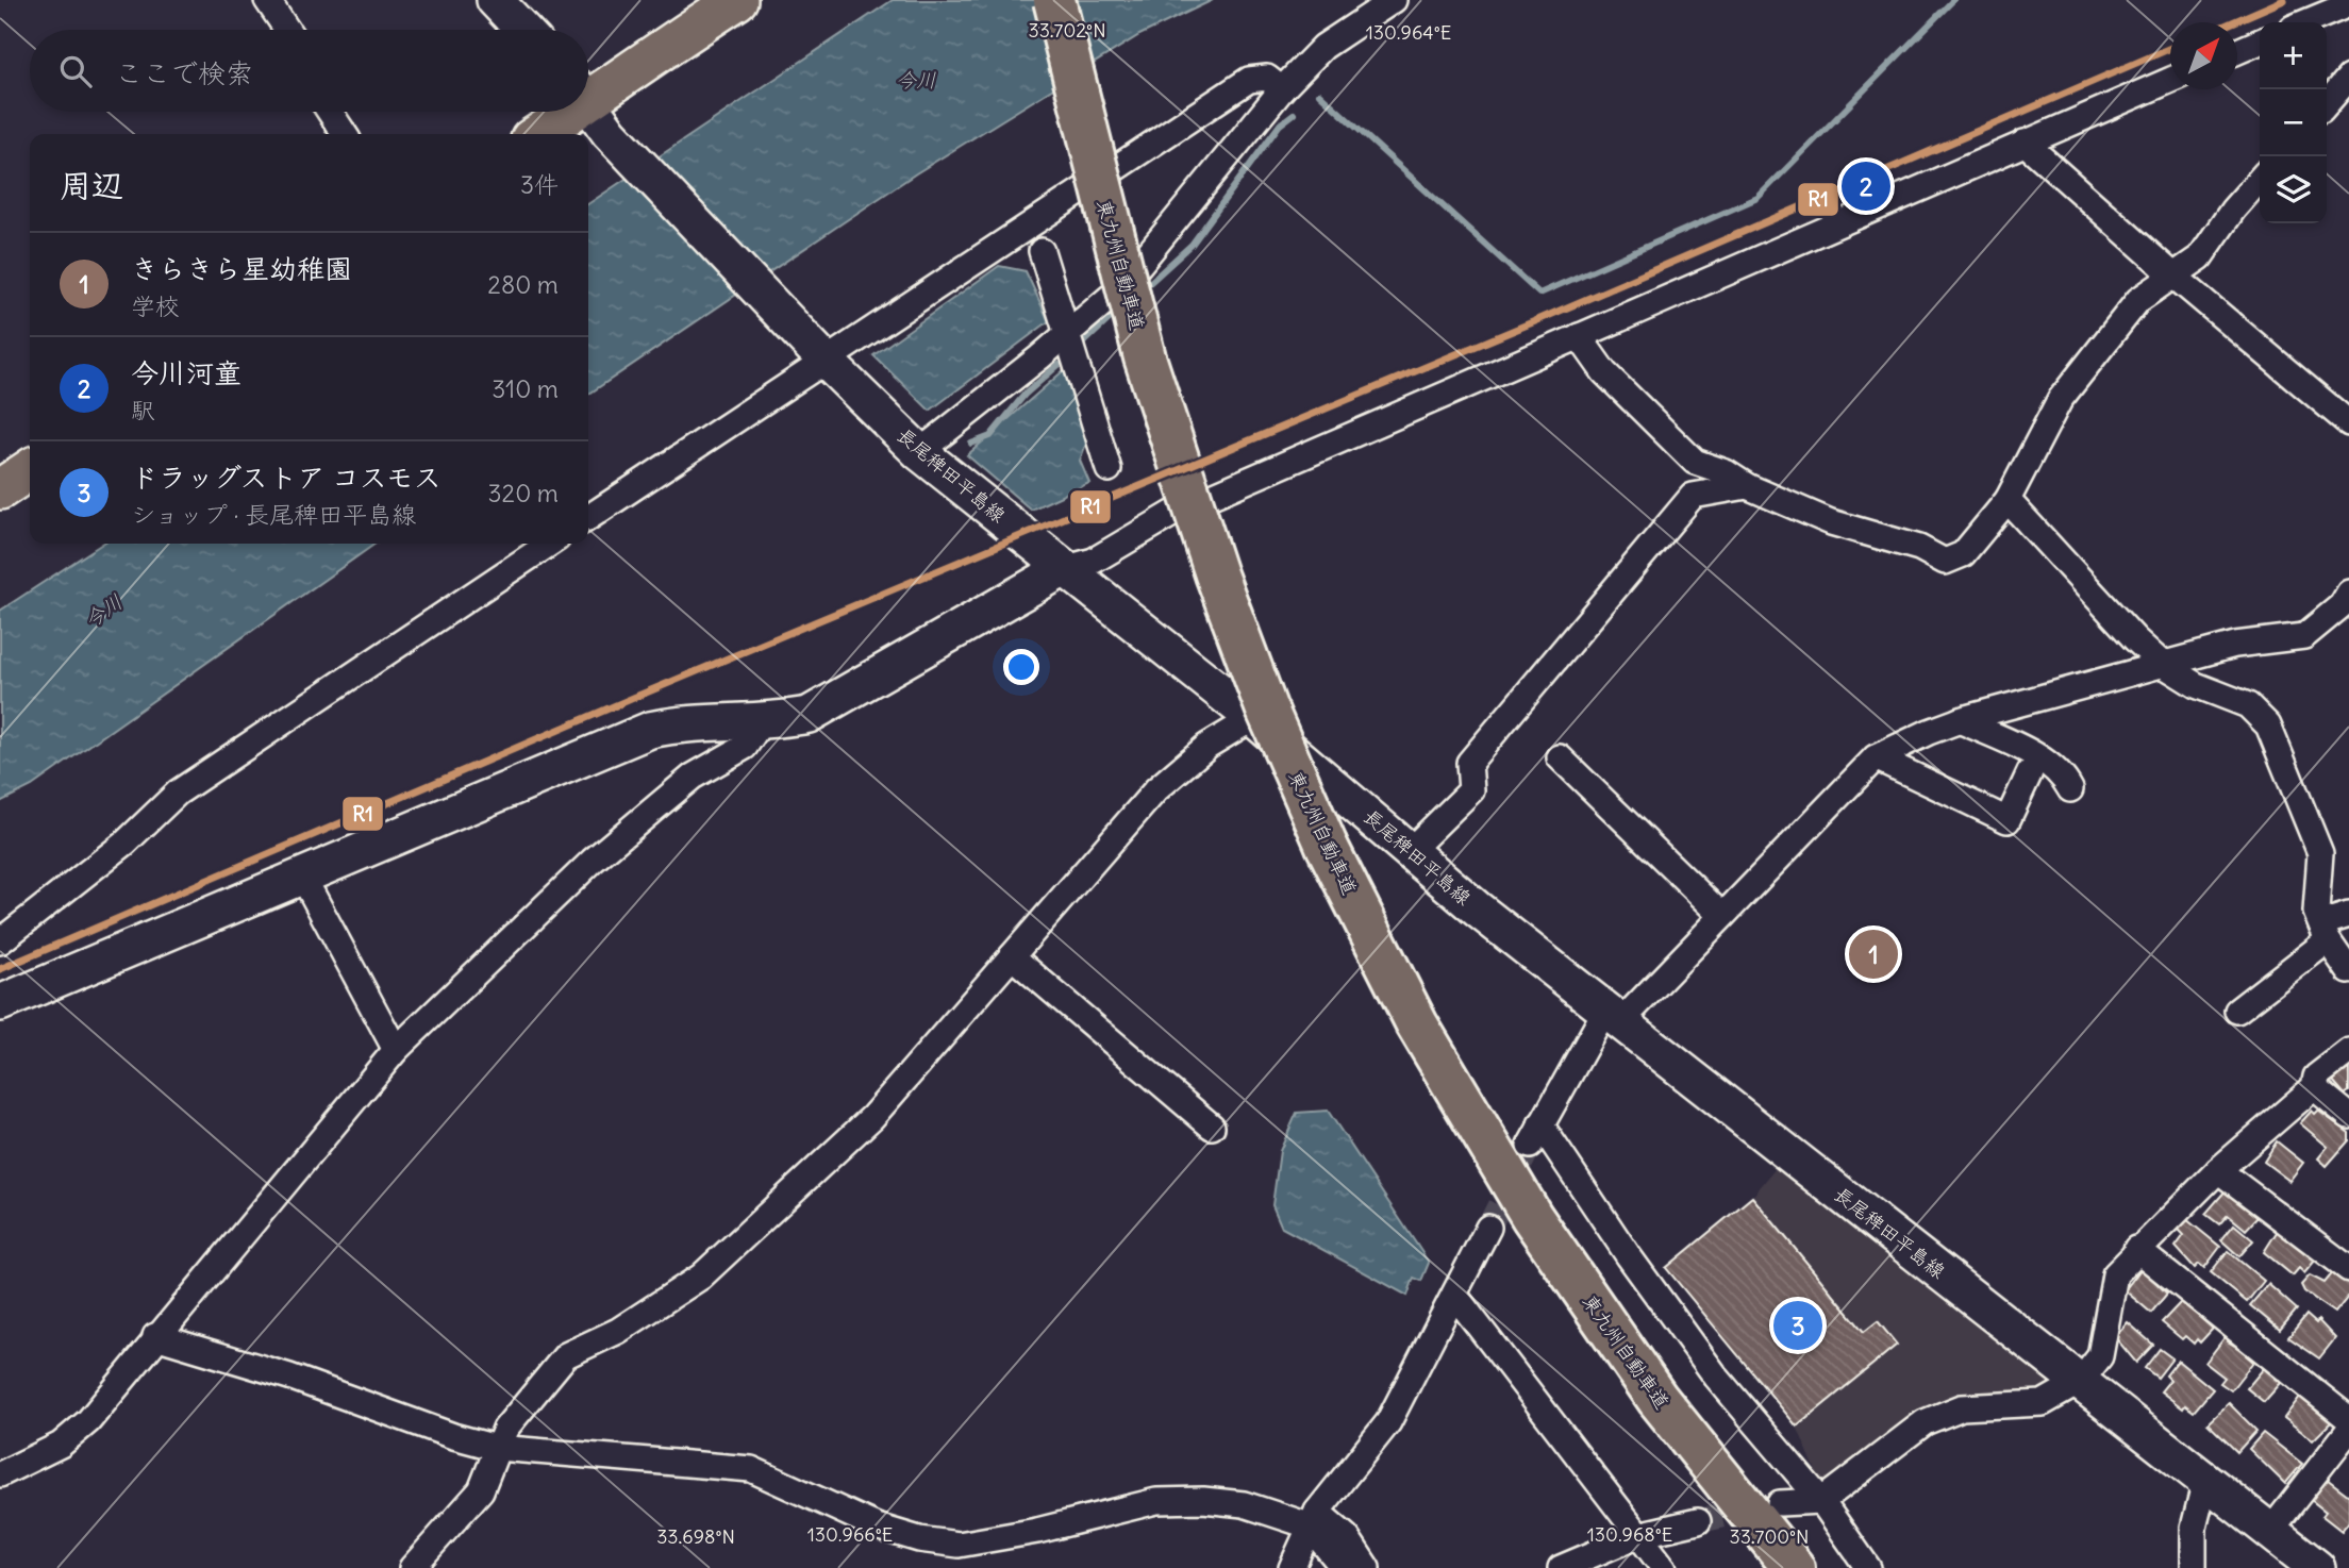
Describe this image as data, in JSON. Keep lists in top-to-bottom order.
{
  "streets": {
    "highway": ["東九州自動車道"],
    "main road": ["長尾稗田平島線"]
  },
  "water": ["今川"],
  "lines": ["transit line R1"],
  "north": "top right",
  "page": {
    "map_buttons": ["+", "−"],
    "search": "ここで検索",
    "heading": ["周辺", "3件"],
    "pins": ["2", "1", "3"],
    "list": [
      {
        "mark": "1",
        "name": "きらきら星幼稚園",
        "note": "学校",
        "value": "280 m"
      },
      {
        "mark": "2",
        "name": "今川河童",
        "note": "駅",
        "value": "310 m"
      },
      {
        "mark": "3",
        "name": "ドラッグストア コスモス",
        "note": "ショップ · 長尾稗田平島線",
        "value": "320 m"
      }
    ]
  },
  "coordinates": [
    "33.702°N",
    "130.964°E",
    "130.966°E",
    "130.968°E",
    "33.698°N",
    "33.700°N"
  ]
}
